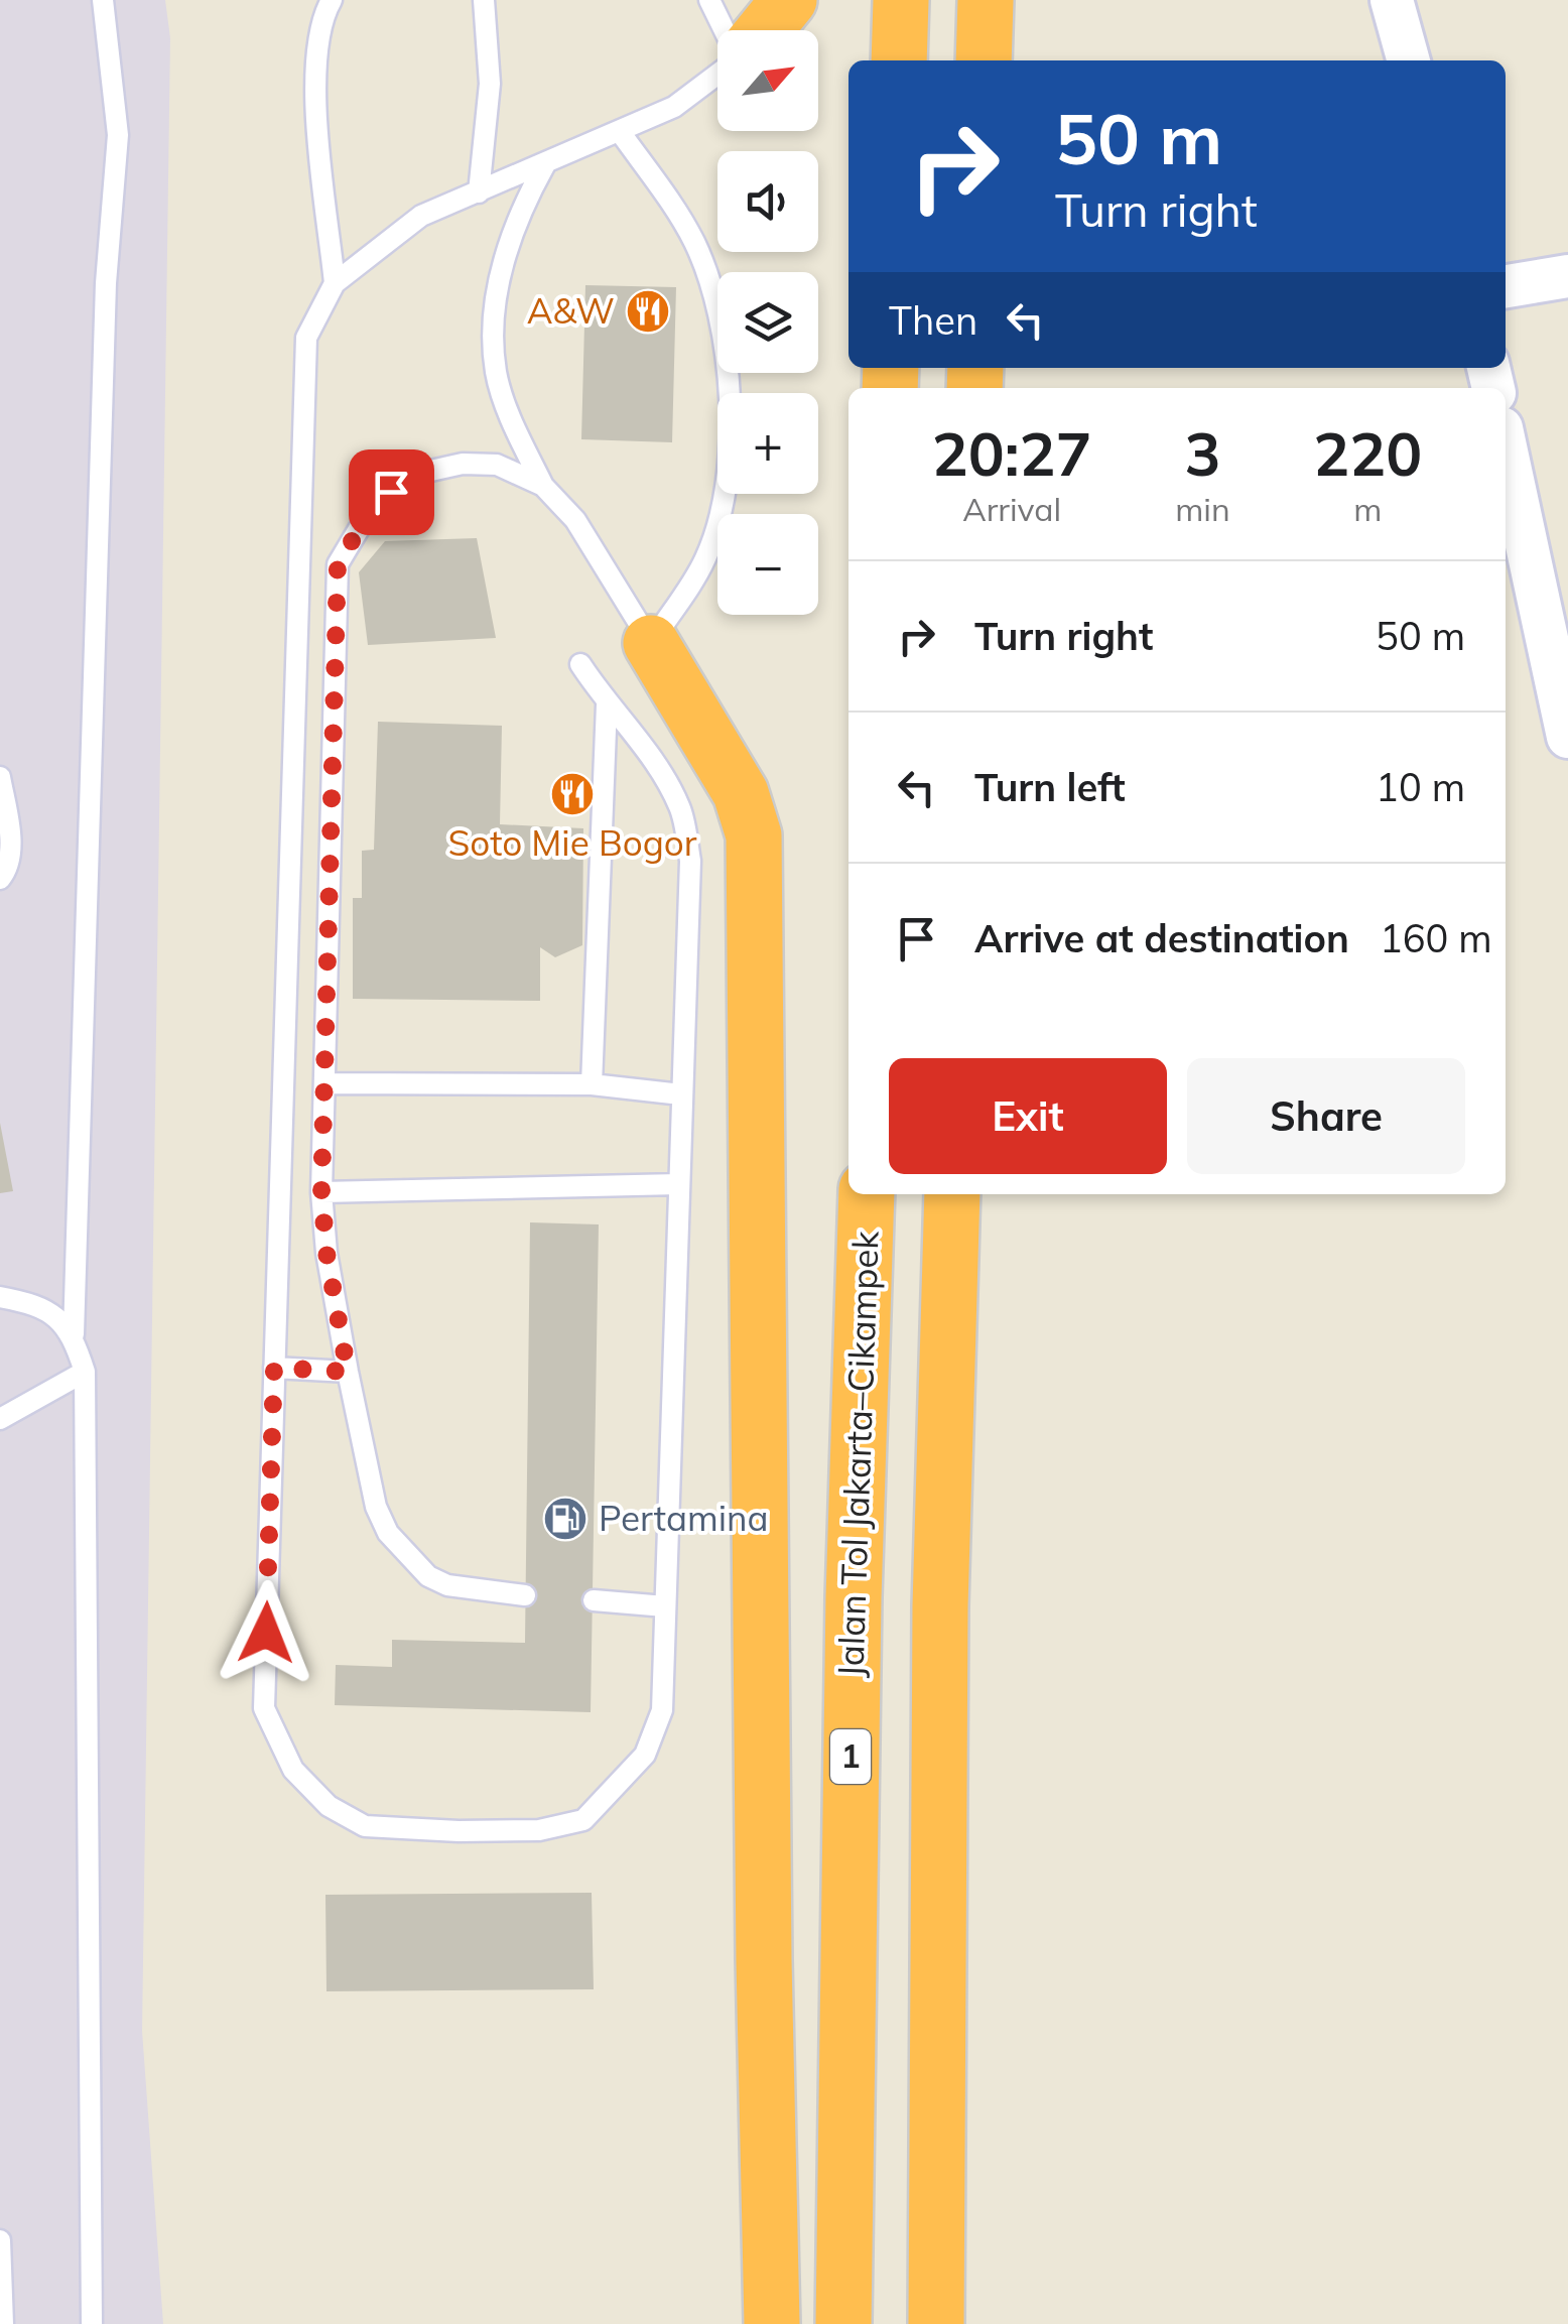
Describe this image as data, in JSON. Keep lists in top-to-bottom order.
{
  "streets": {
    "highway": ["Jalan Tol Jakarta–Cikampek", "1"]
  },
  "places": {
    "restaurant": ["A&W", "Soto Mie Bogor"],
    "fuel station": ["Pertamina"]
  },
  "north": "top right",
  "page": {
    "map_buttons": ["+", "−"],
    "turn": ["50 m", "Turn right"],
    "then": "Then",
    "eta": [
      "20:27",
      "Arrival",
      "3",
      "min",
      "220",
      "m"
    ],
    "list": [
      {
        "name": "Turn right",
        "value": "50 m"
      },
      {
        "name": "Turn left",
        "value": "10 m"
      },
      {
        "name": "Arrive at destination",
        "value": "160 m"
      }
    ],
    "buttons": ["Exit", "Share"]
  }
}
